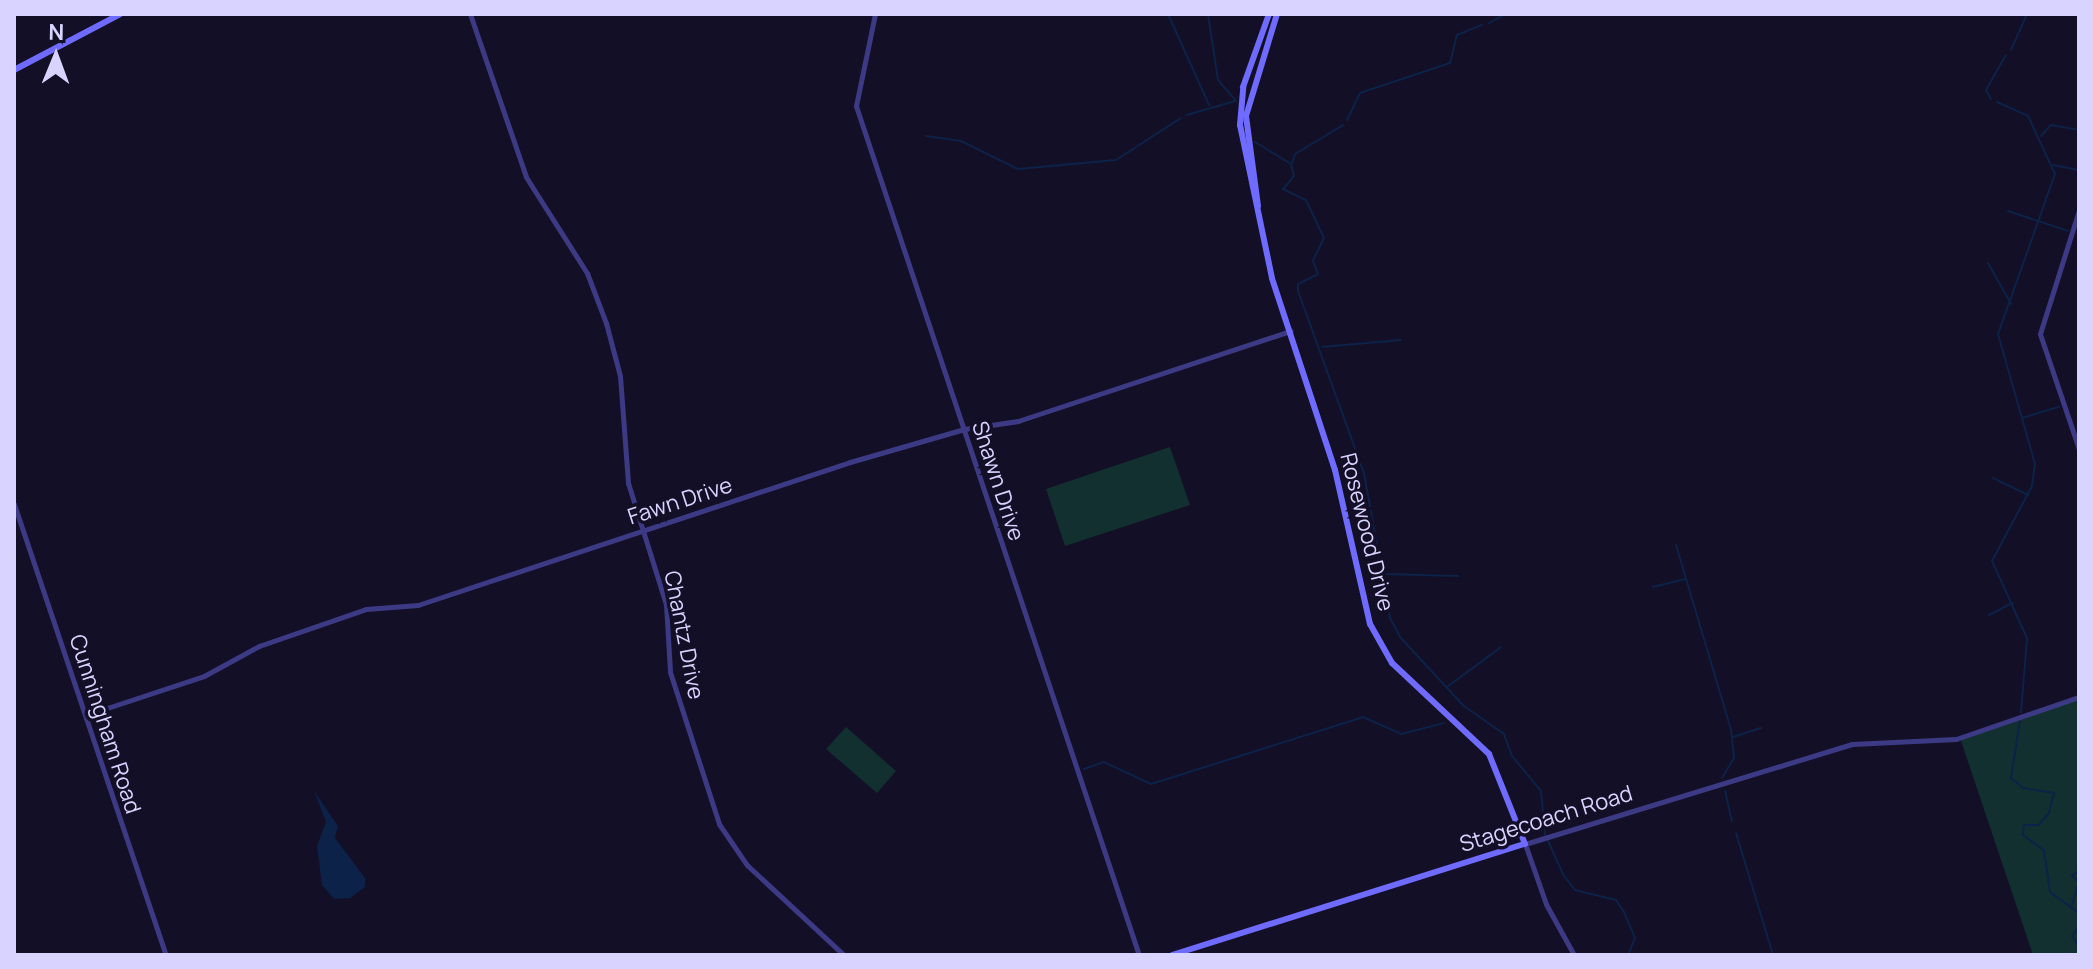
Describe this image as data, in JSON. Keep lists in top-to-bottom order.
{
  "streets": {
    "main road": ["Rosewood Drive", "Stagecoach Road"],
    "street": [
      "Shawn Drive",
      "Fawn Drive",
      "Chantz Drive",
      "Cunningham Road"
    ]
  },
  "crossings": [
    ["Shawn Drive", "Fawn Drive"],
    ["Fawn Drive", "Rosewood Drive"],
    ["Fawn Drive", "Chantz Drive"],
    ["Fawn Drive", "Cunningham Road"],
    ["Rosewood Drive", "Stagecoach Road"]
  ],
  "north": "top"
}
